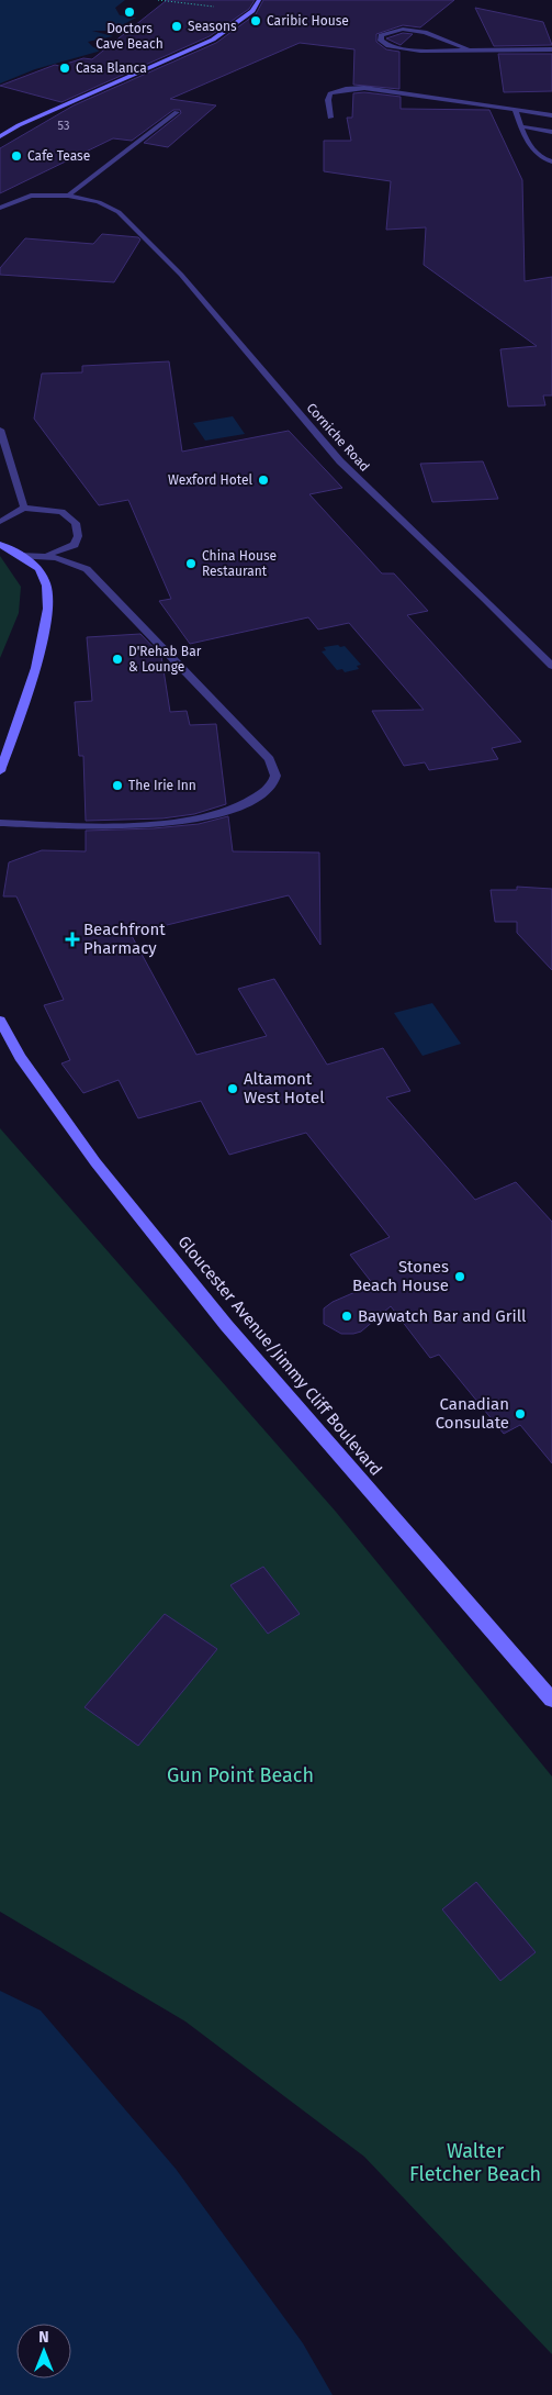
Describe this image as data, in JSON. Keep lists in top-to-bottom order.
{
  "streets": {
    "main road": ["Gloucester Avenue/Jimmy Cliff Boulevard"],
    "street": ["Corniche Road"]
  },
  "parks": ["Gun Point Beach", "Walter Fletcher Beach"],
  "places": {
    "other": [
      "Doctors Cave Beach",
      "Caribic House",
      "Seasons",
      "Casa Blanca",
      "Cafe Tease",
      "Wexford Hotel",
      "China House Restaurant",
      "D'Rehab Bar & Lounge",
      "The Irie Inn",
      "Altamont West Hotel",
      "Stones Beach House",
      "Baywatch Bar and Grill",
      "Canadian Consulate"
    ],
    "health": ["Beachfront Pharmacy"]
  },
  "house_numbers": ["53"],
  "north": "top"
}
